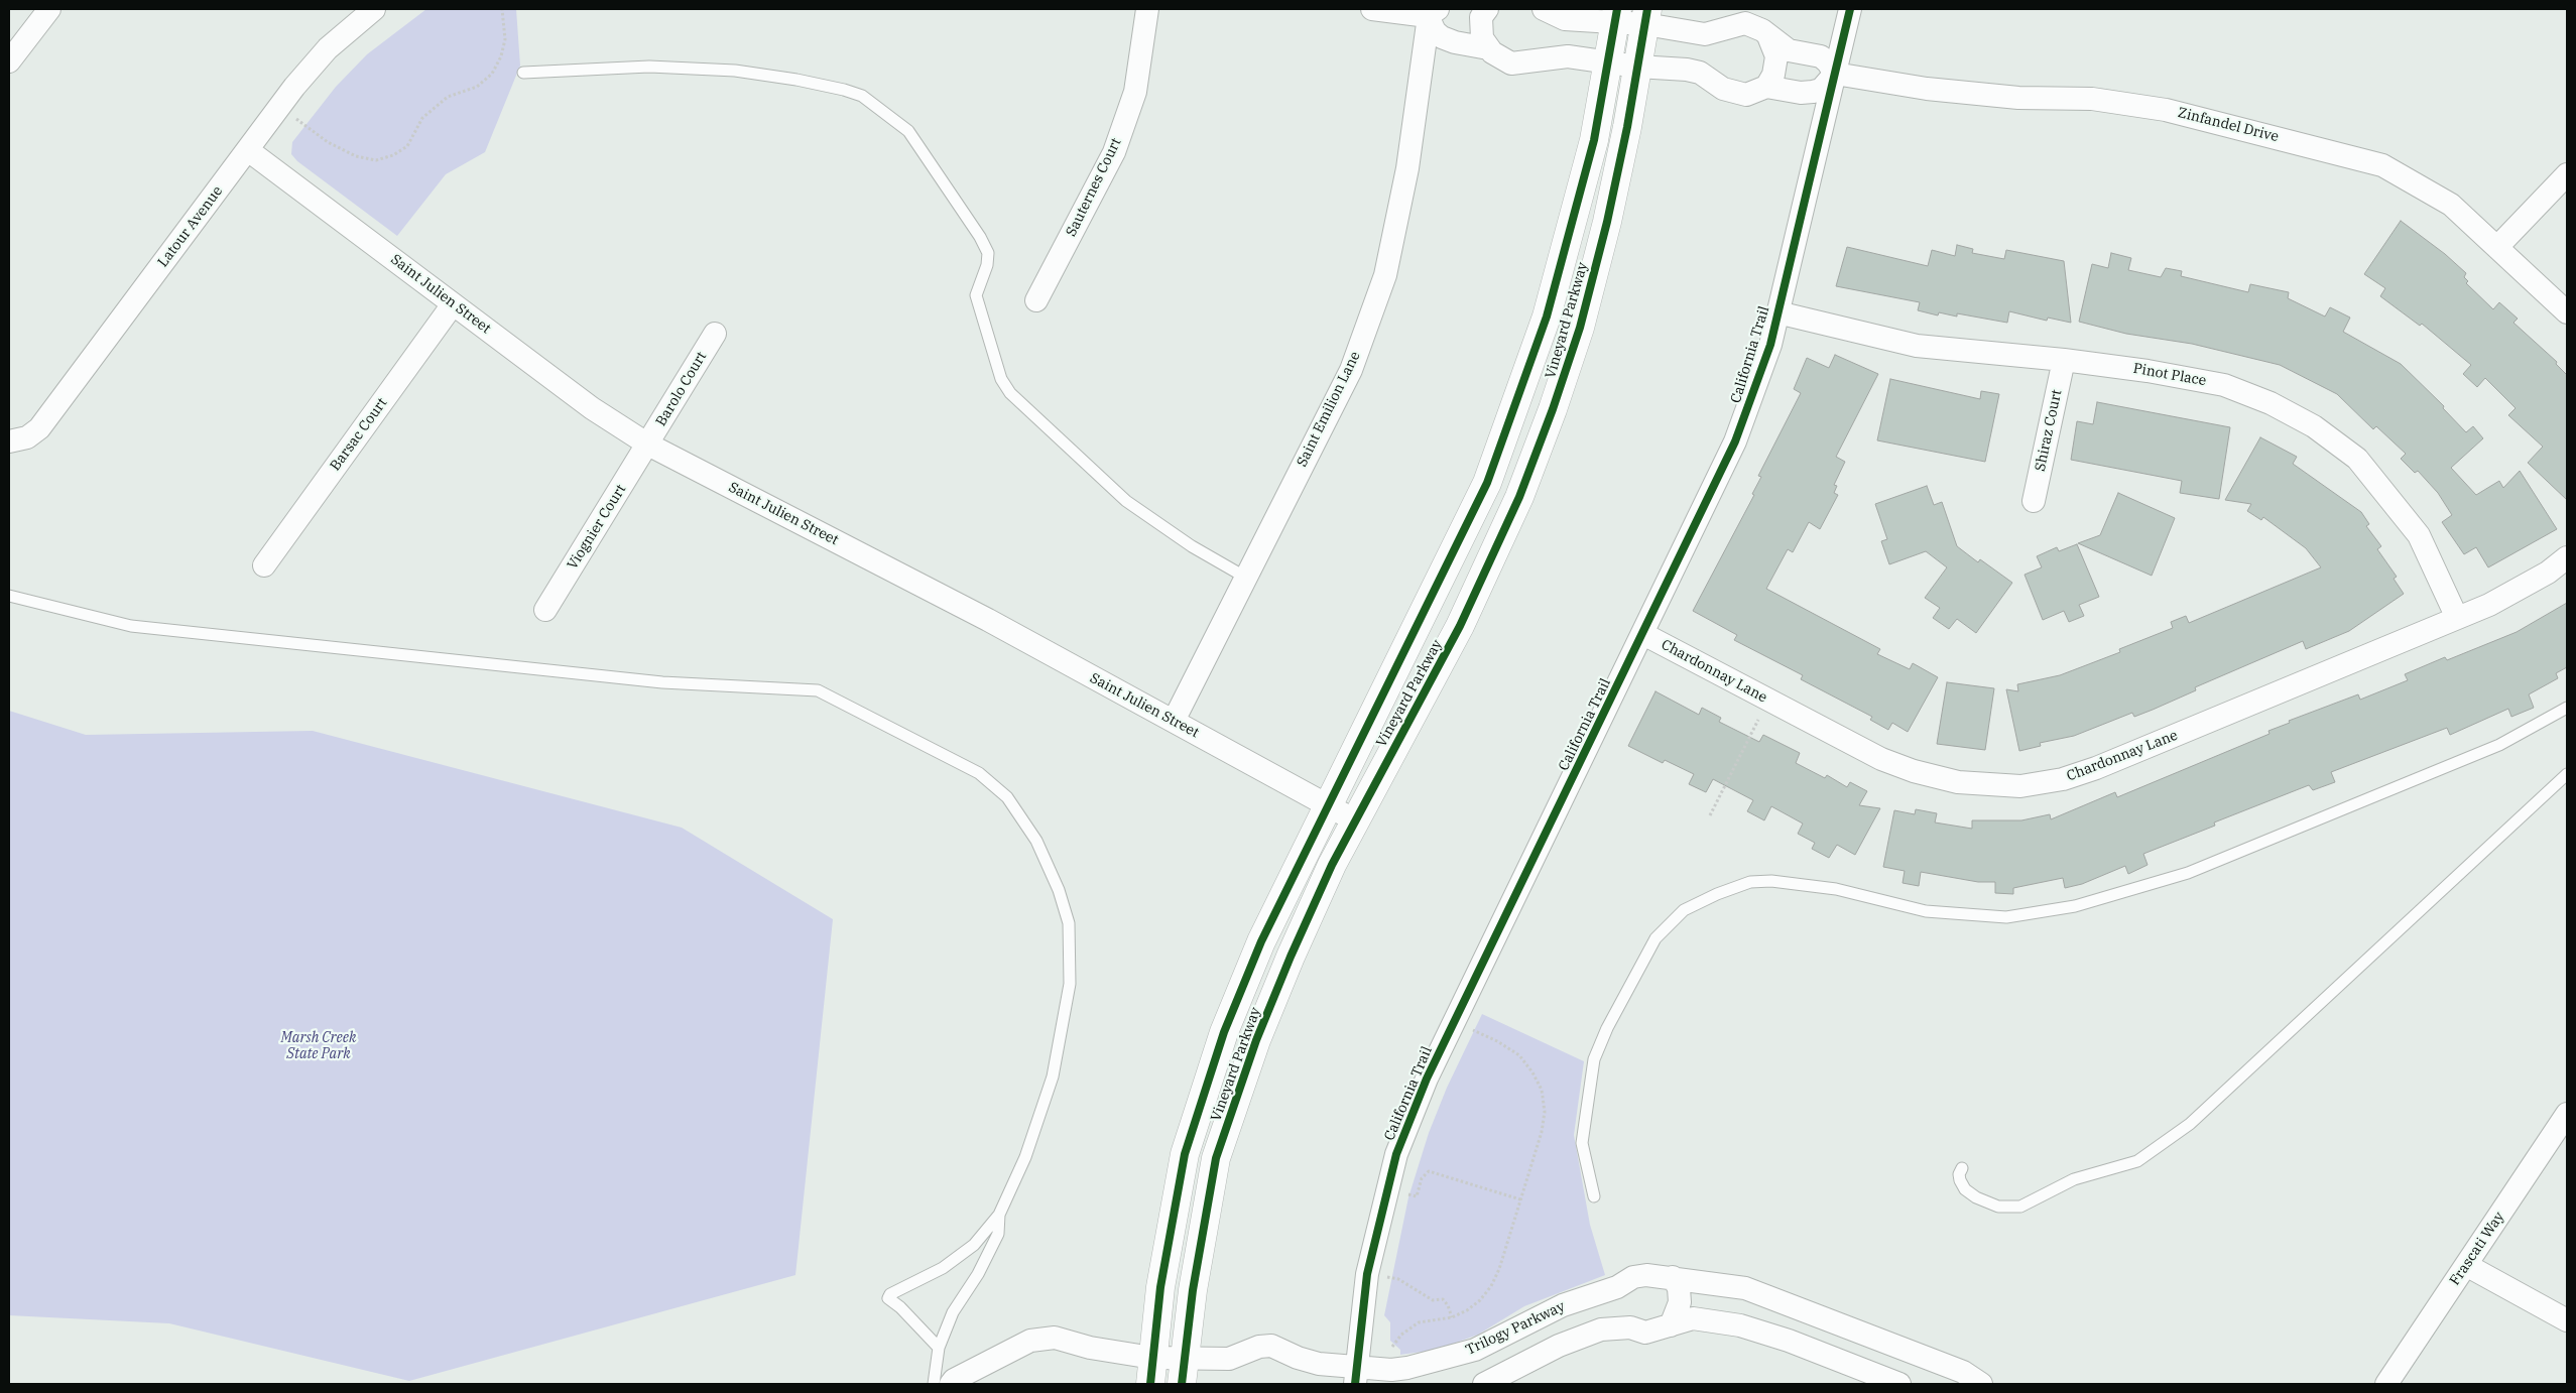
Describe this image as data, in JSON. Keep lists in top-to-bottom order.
{
  "streets": {
    "street": [
      "Zinfandel Drive",
      "Sauternes Court",
      "Latour Avenue",
      "Saint Julien Street",
      "Vineyard Parkway",
      "California Trail",
      "Pinot Place",
      "Barolo Court",
      "Saint Emilion Lane",
      "Shiraz Court",
      "Barsac Court",
      "Viognier Court",
      "Chardonnay Lane",
      "Frascati Way",
      "Trilogy Parkway"
    ]
  },
  "crossings": [
    ["Zinfandel Drive", "California Trail"],
    ["Latour Avenue", "Saint Julien Street"],
    ["Saint Julien Street", "Vineyard Parkway"],
    ["Saint Julien Street", "Barolo Court"],
    ["Saint Julien Street", "Saint Emilion Lane"],
    ["Saint Julien Street", "Barsac Court"],
    ["Saint Julien Street", "Viognier Court"],
    ["Vineyard Parkway", "Trilogy Parkway"],
    ["California Trail", "Pinot Place"],
    ["California Trail", "Chardonnay Lane"],
    ["California Trail", "Trilogy Parkway"],
    ["Pinot Place", "Shiraz Court"],
    ["Pinot Place", "Chardonnay Lane"],
    ["Barolo Court", "Viognier Court"]
  ],
  "parks": ["Marsh Creek State Park"]
}
